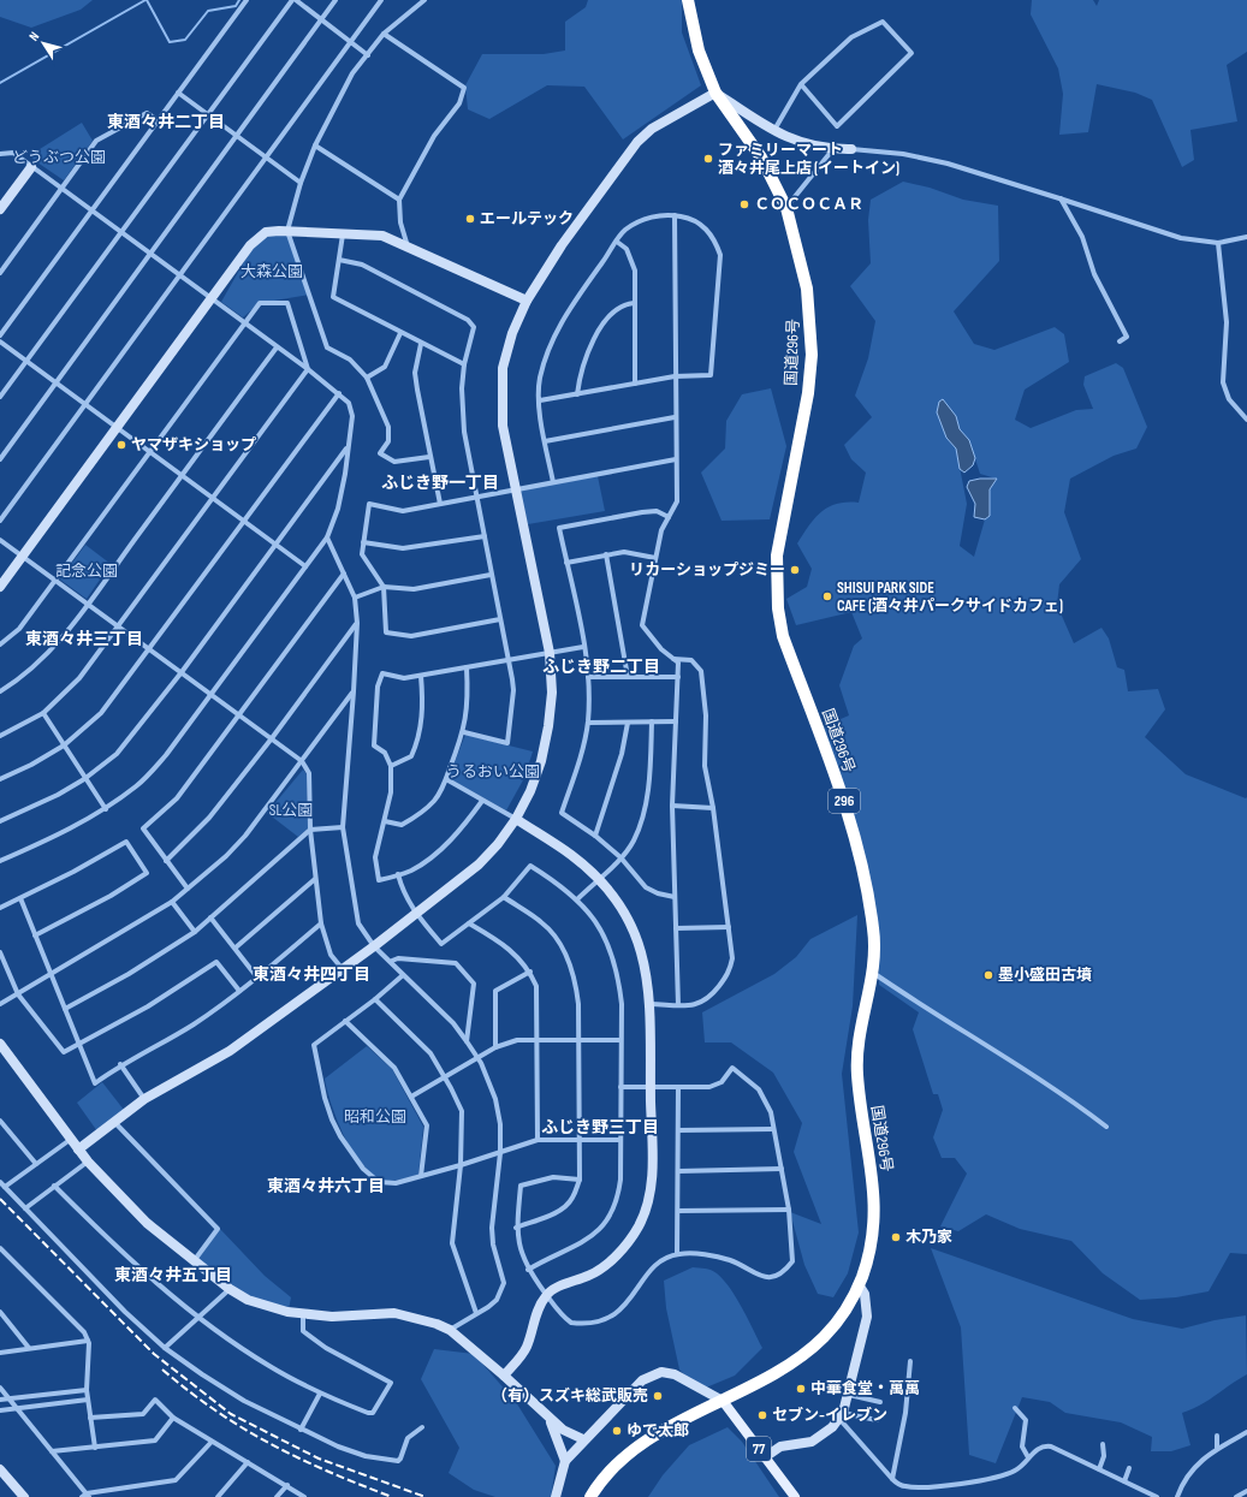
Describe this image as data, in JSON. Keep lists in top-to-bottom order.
{
  "streets": {
    "highway": ["国道296号", "296"],
    "main road": ["77"]
  },
  "crossings": [
    ["国道296号", "77"]
  ],
  "districts": [
    "東酒々井二丁目",
    "ふじき野一丁目",
    "東酒々井三丁目",
    "ふじき野二丁目",
    "東酒々井四丁目",
    "ふじき野三丁目",
    "東酒々井六丁目",
    "東酒々井五丁目"
  ],
  "parks": [
    "どうぶつ公園",
    "大森公園",
    "記念公園",
    "うるおい公園",
    "SL公園",
    "昭和公園"
  ],
  "places": [
    "ファミリーマート 酒々井尾上店 (イートイン)",
    "ＣＯＣＯＣＡＲ",
    "エールテック",
    "ヤマザキショップ",
    "リカーショップジミー",
    "SHISUI PARK SIDE CAFE (酒々井パークサイドカフェ)",
    "墨小盛田古墳",
    "木乃家",
    "中華食堂・萬萬",
    "（有）スズキ総武販売",
    "セブン-イレブン",
    "ゆで太郎"
  ],
  "north": "top left"
}
